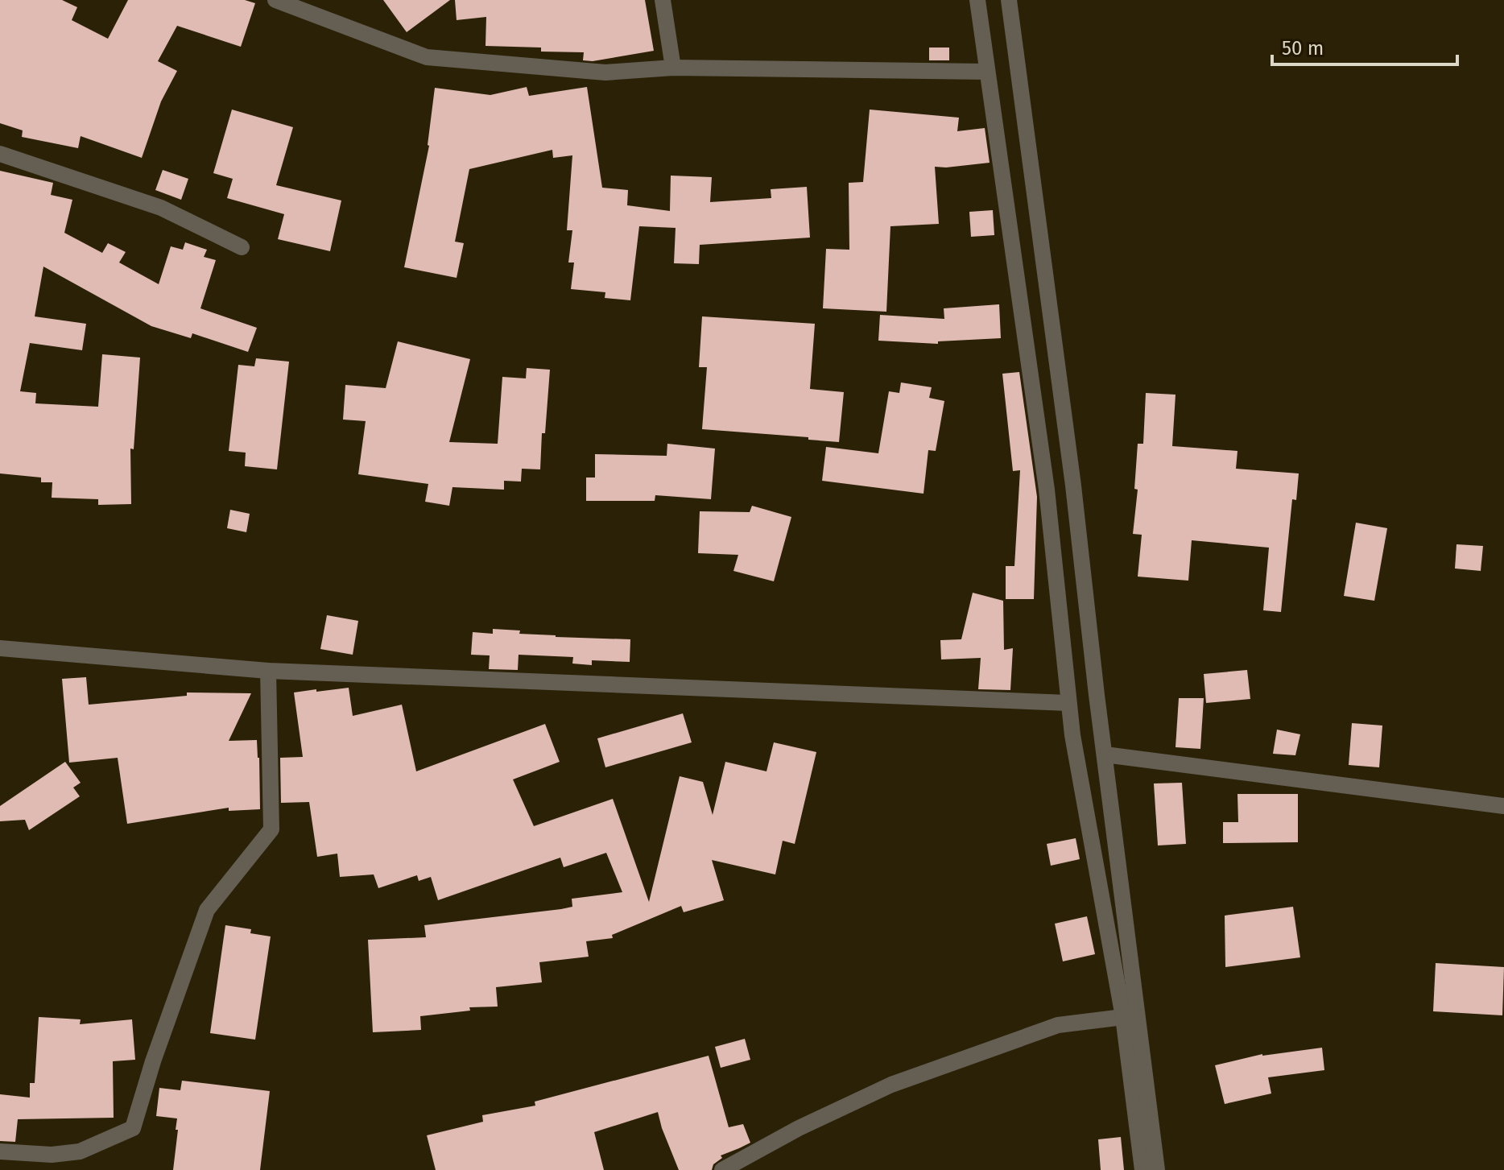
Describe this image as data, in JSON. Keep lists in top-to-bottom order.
{
  "scale_bar": "50 m"
}
